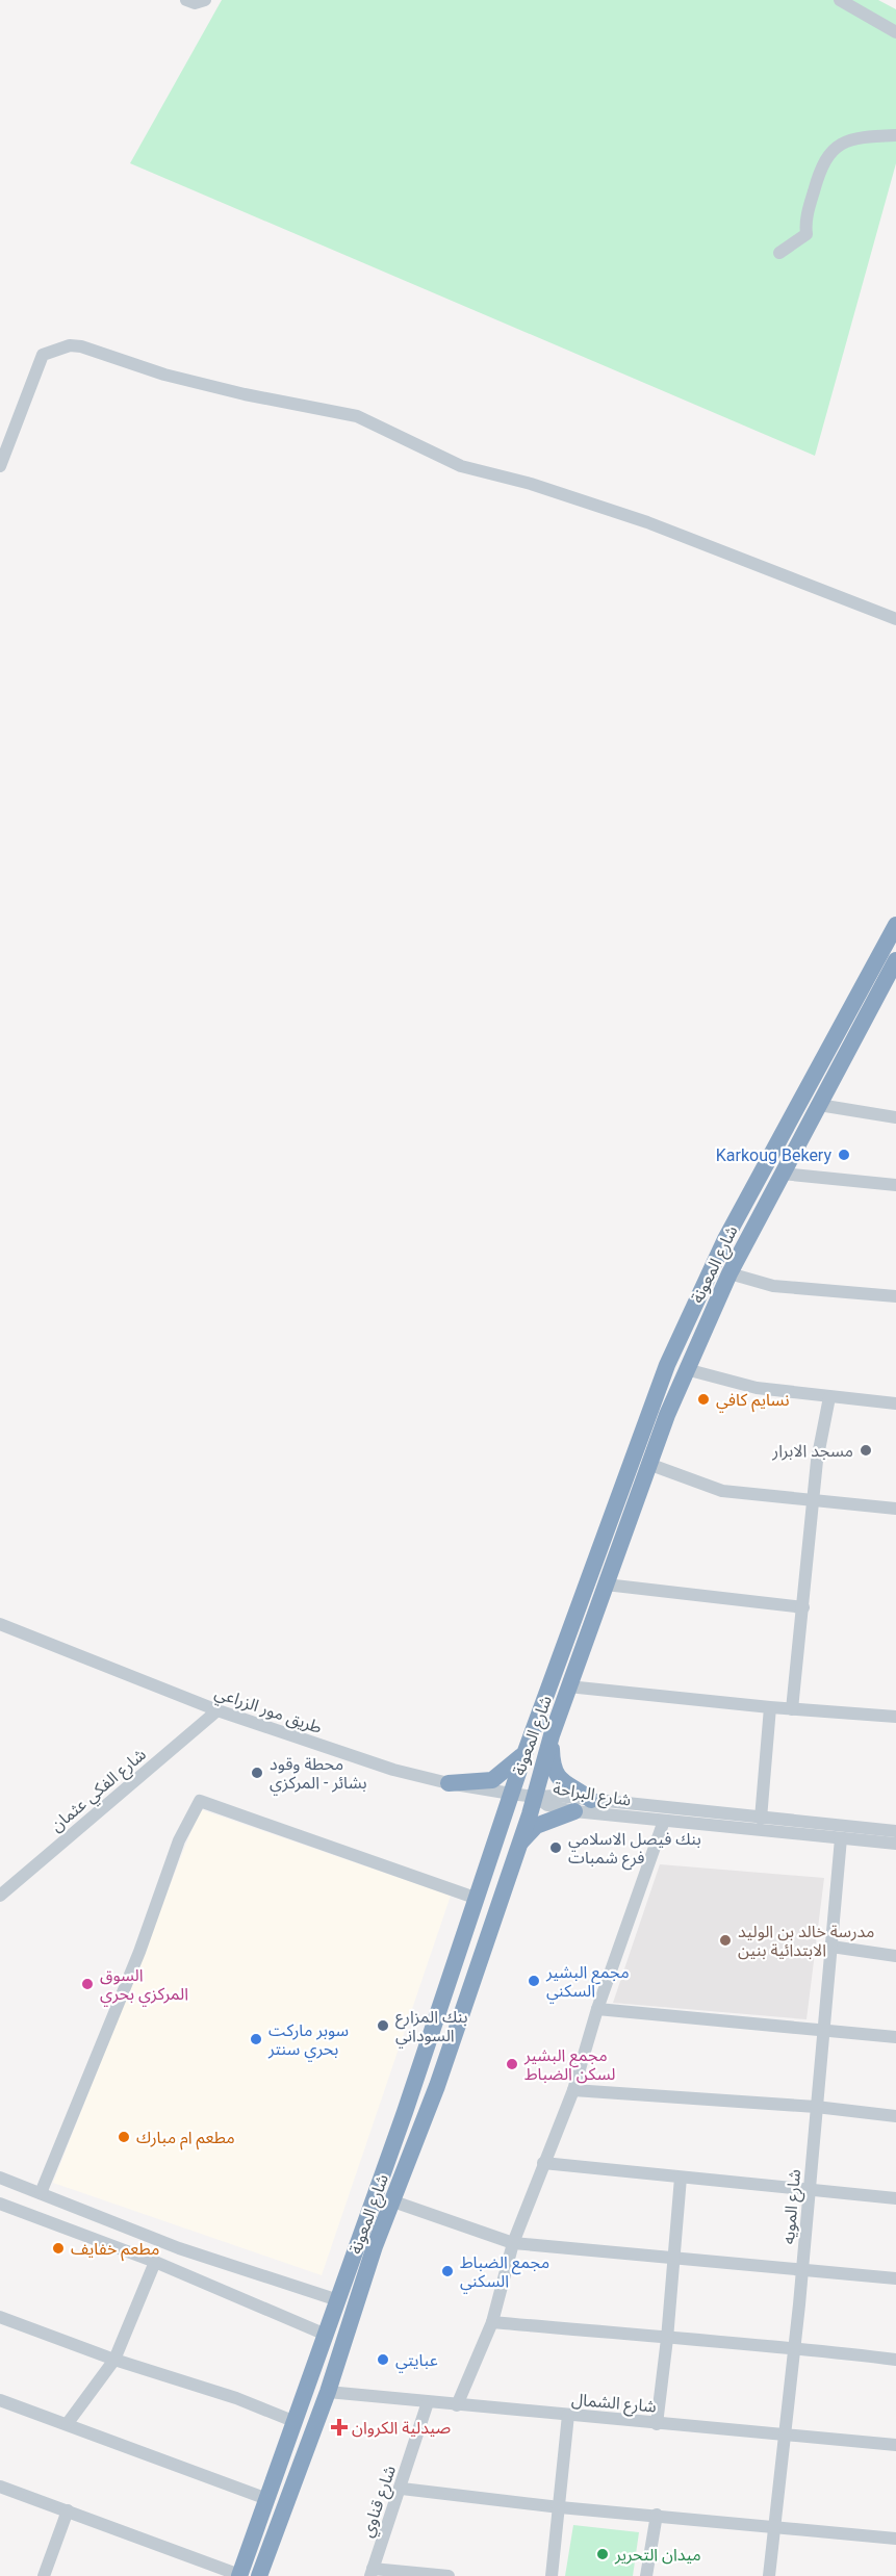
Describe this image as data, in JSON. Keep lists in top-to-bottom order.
{
  "streets": {
    "highway": ["شارع المعونة"],
    "street": [
      "طريق مور الزراعي",
      "شارع الفكي عثمان",
      "شارع البراحة",
      "شارع المويه",
      "شارع الشمال",
      "شارع قناوي"
    ]
  },
  "crossings": [
    ["شارع المعونة", "طريق مور الزراعي"],
    ["شارع المعونة", "شارع البراحة"],
    ["شارع المعونة", "شارع الشمال"],
    ["طريق مور الزراعي", "شارع الفكي عثمان"],
    ["طريق مور الزراعي", "شارع البراحة"],
    ["شارع البراحة", "شارع المويه"],
    ["شارع المويه", "شارع الشمال"],
    ["شارع الشمال", "شارع قناوي"]
  ],
  "places": {
    "other": [
      "Karkoug Bekery",
      "نسايم كافي",
      "مسجد الابرار",
      "محطة وقود بشائر - المركزي",
      "بنك فيصل الاسلامي فرع شمبات",
      "مدرسة خالد بن الوليد الابتدائية بنين",
      "مجمع البشير السكني",
      "السوق المركزي بحري",
      "بنك المزارع السوداني",
      "سوبر ماركت بحري سنتر",
      "مجمع البشير لسكن الضباط",
      "مطعم ام مبارك",
      "مطعم خفايف",
      "مجمع الضباط السكني",
      "عبايتي",
      "ميدان التحرير"
    ],
    "health": ["صيدلية الكروان"]
  }
}
